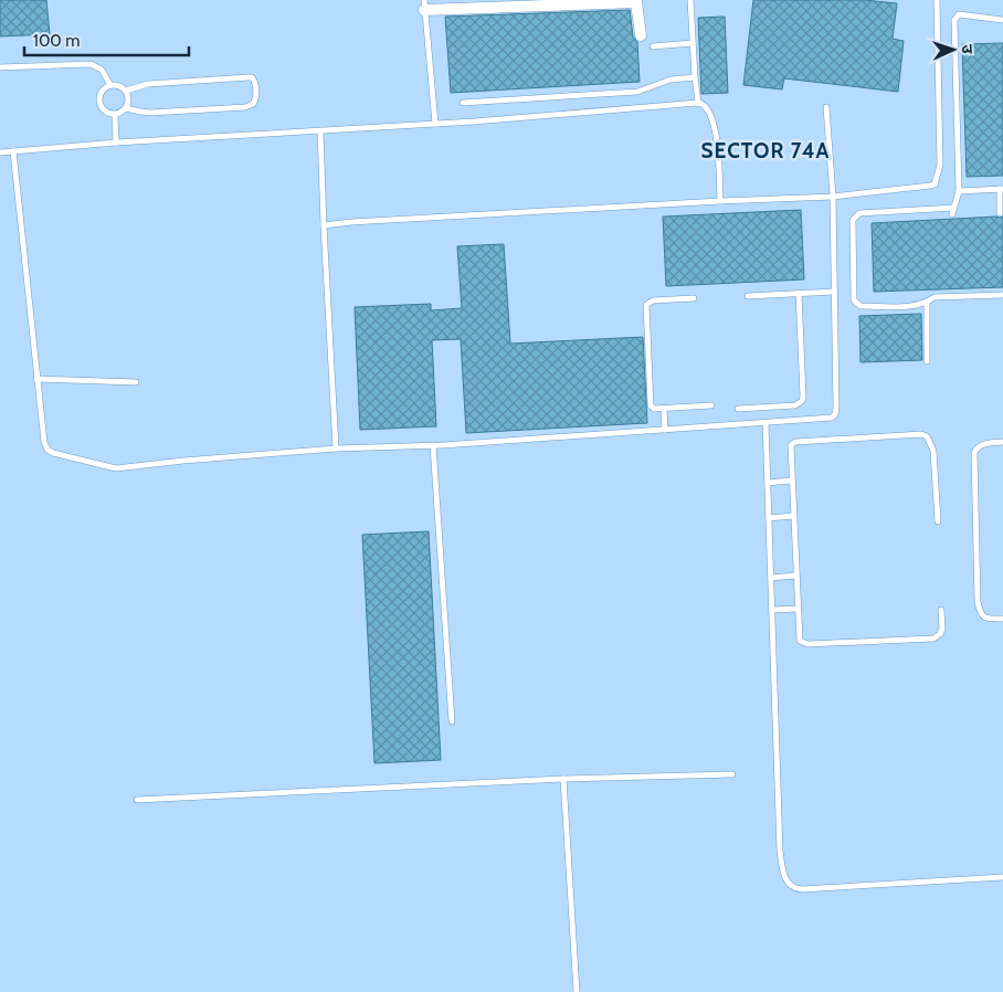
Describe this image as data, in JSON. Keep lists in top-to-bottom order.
{
  "districts": ["SECTOR 74A"],
  "scale_bar": "100 m",
  "north": "right"
}
